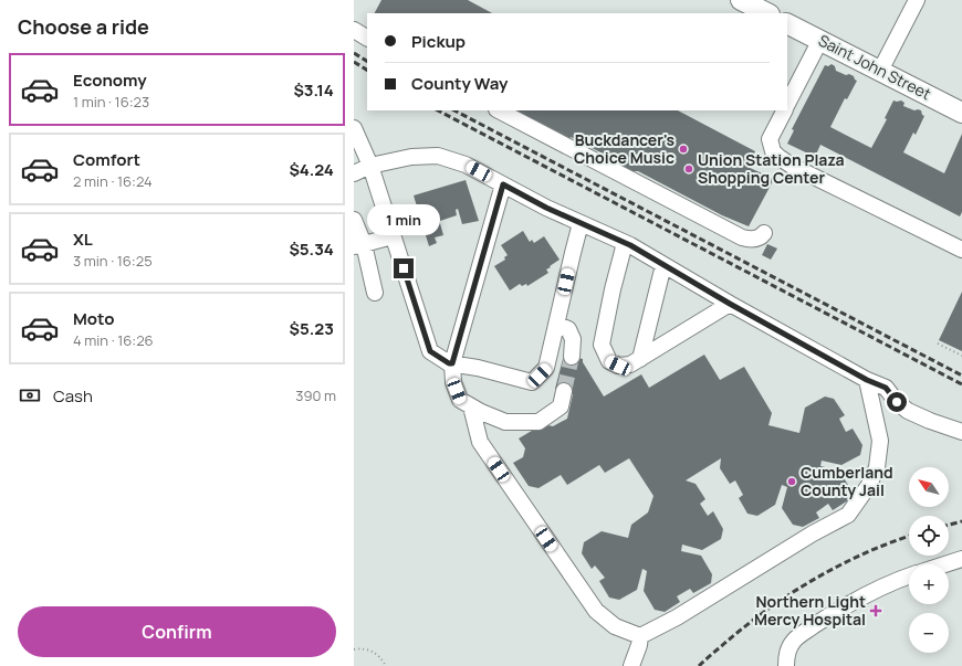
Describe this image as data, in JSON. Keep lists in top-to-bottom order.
{
  "streets": {
    "main road": ["Saint John Street"]
  },
  "places": {
    "other": ["Buckdancer's Choice Music", "Union Station Plaza Shopping Center", "Cumberland County Jail"],
    "health": ["Northern Light Mercy Hospital"]
  },
  "north": "top left",
  "page": {
    "heading": "Choose a ride",
    "banner": ["Pickup", "County Way"],
    "list": [
      {
        "name": "Economy",
        "note": "1 min · 16:23",
        "value": "$3.14"
      },
      {
        "name": "Comfort",
        "note": "2 min · 16:24",
        "value": "$4.24"
      },
      {
        "name": "XL",
        "note": "3 min · 16:25",
        "value": "$5.34"
      },
      {
        "name": "Moto",
        "note": "4 min · 16:26",
        "value": "$5.23"
      }
    ],
    "bubble": "1 min",
    "pay": ["Cash", "390 m"],
    "map_buttons": ["+", "−"],
    "buttons": "Confirm"
  }
}
